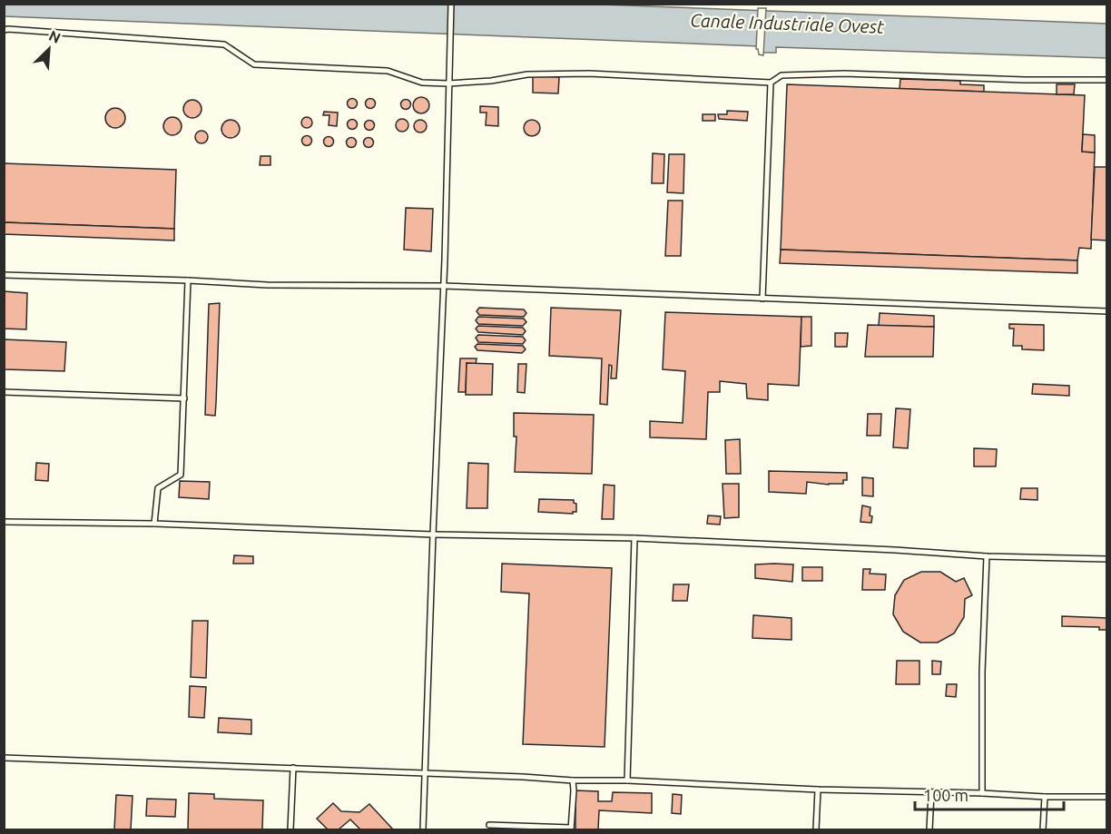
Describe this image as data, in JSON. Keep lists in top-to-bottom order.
{
  "water": ["Canale Industriale Ovest"],
  "scale_bar": "100 m",
  "north": "top right"
}
